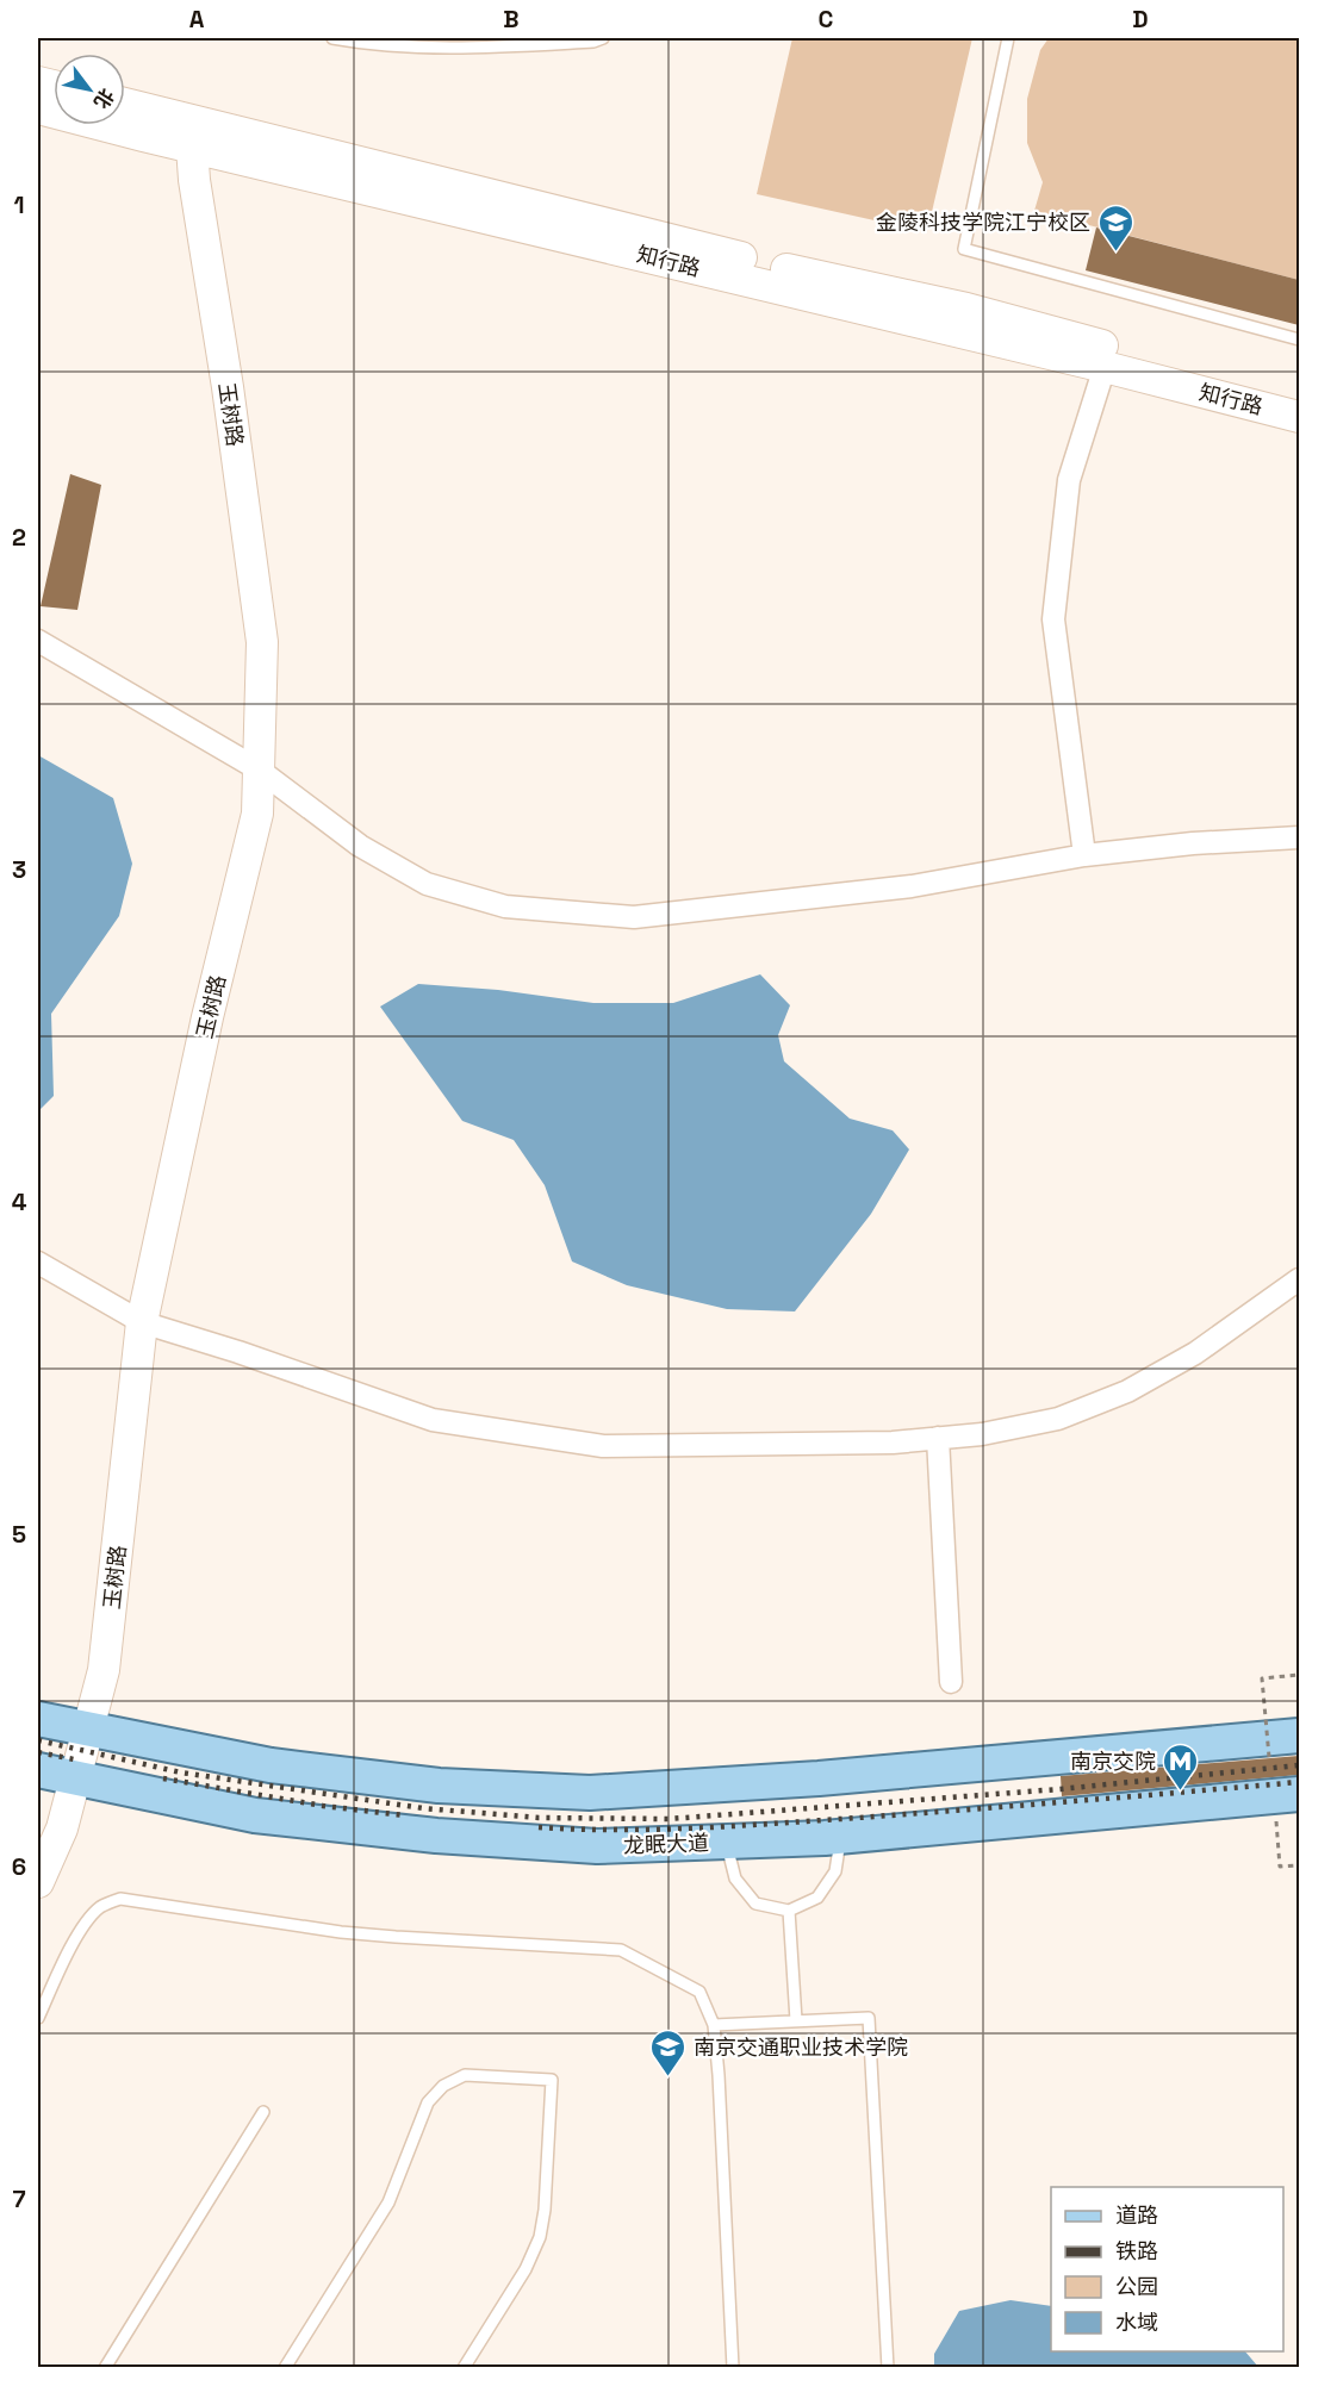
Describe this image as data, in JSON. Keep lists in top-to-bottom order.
{
  "streets": {
    "main road": ["龙眠大道"],
    "street": ["知行路", "玉树路"]
  },
  "crossings": [
    ["知行路", "玉树路"],
    ["玉树路", "龙眠大道"]
  ],
  "places": {
    "school or university": ["金陵科技学院江宁校区", "南京交通职业技术学院"],
    "metro station": ["南京交院"]
  },
  "legend": [
    "道路",
    "铁路",
    "公园",
    "水域"
  ],
  "north": "bottom right",
  "grid": {
    "columns": [
      "A",
      "B",
      "C",
      "D"
    ],
    "rows": [
      "1",
      "2",
      "3",
      "4",
      "5",
      "6",
      "7"
    ]
  }
}
